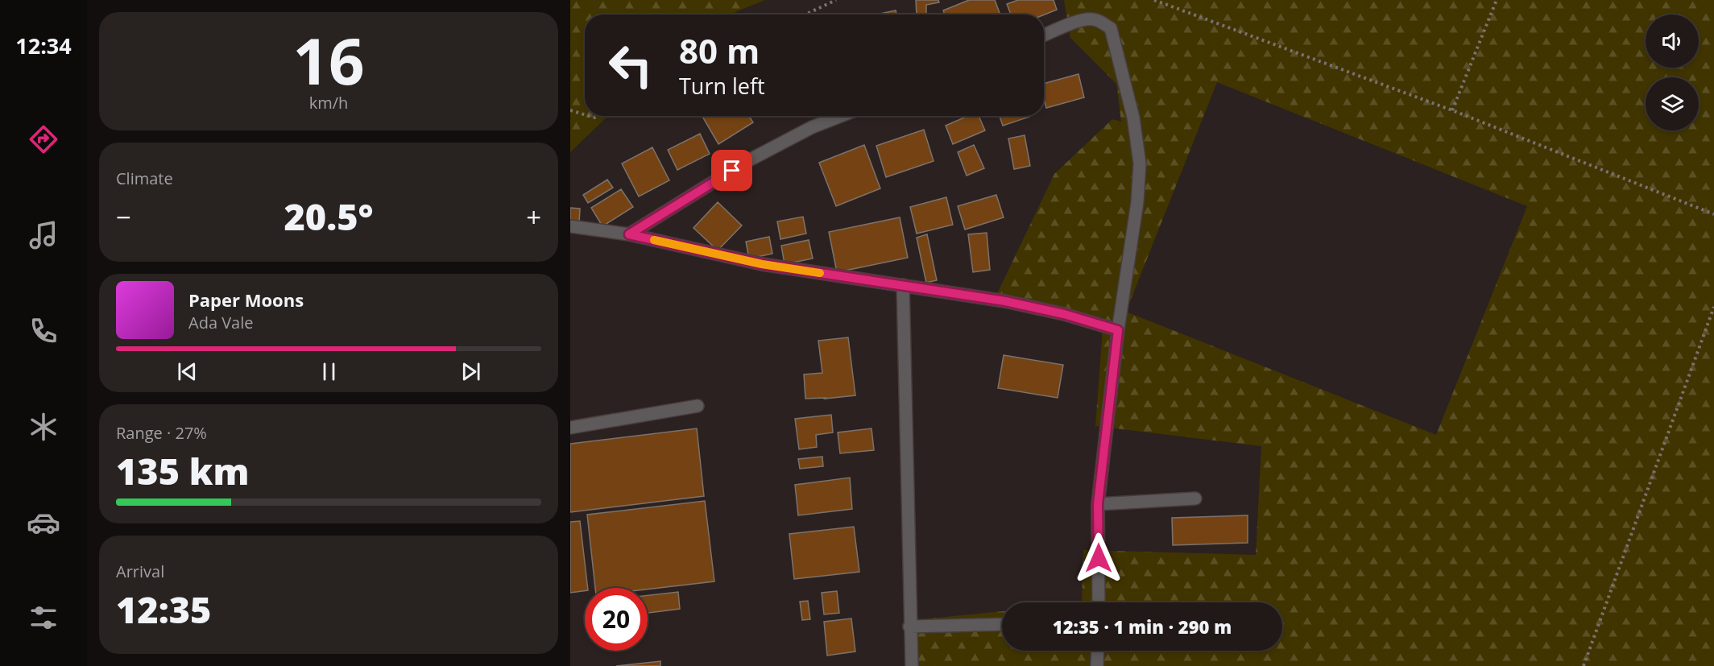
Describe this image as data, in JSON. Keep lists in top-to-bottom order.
{
  "page": {
    "tabs": "12:34",
    "tile": [
      ["16", "km/h"],
      "Climate",
      ["Range · 27%", "135 km"],
      ["Arrival", "12:35"]
    ],
    "turn": ["80 m", "Turn left"],
    "heat": ["−", "20.5°", "+"],
    "song": ["Paper Moons", "Ada Vale"],
    "limit": "20",
    "trip": "12:35 · 1 min · 290 m"
  }
}
